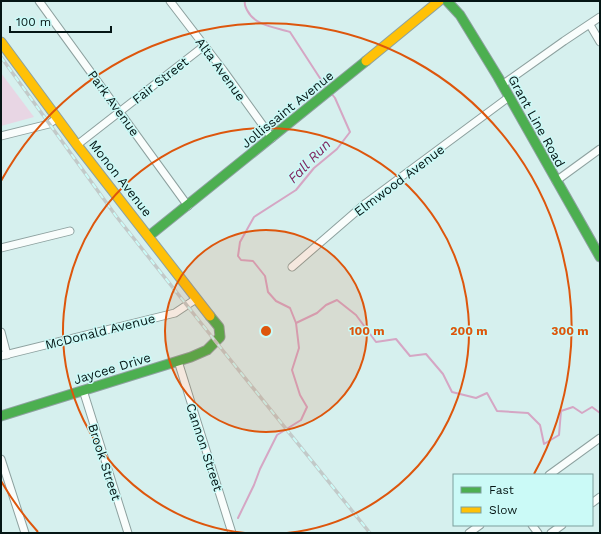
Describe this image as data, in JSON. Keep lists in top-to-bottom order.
{
  "streets": {
    "street": [
      "Alta Avenue",
      "Fair Street",
      "Park Avenue",
      "Jollissaint Avenue",
      "Grant Line Road",
      "Monon Avenue",
      "Elmwood Avenue",
      "McDonald Avenue",
      "Jaycee Drive",
      "Cannon Street",
      "Brook Street"
    ]
  },
  "crossings": [
    ["Alta Avenue", "Fair Street"],
    ["Alta Avenue", "Jollissaint Avenue"],
    ["Fair Street", "Park Avenue"],
    ["Fair Street", "Monon Avenue"],
    ["Park Avenue", "Jollissaint Avenue"],
    ["Jollissaint Avenue", "Monon Avenue"],
    ["Grant Line Road", "Elmwood Avenue"],
    ["Monon Avenue", "McDonald Avenue"],
    ["Monon Avenue", "Jaycee Drive"],
    ["Jaycee Drive", "Cannon Street"],
    ["Jaycee Drive", "Brook Street"]
  ],
  "water": ["Fall Run"],
  "legend": ["Fast", "Slow"],
  "scale_bar": "100 m",
  "rings": ["100 m", "200 m", "300 m"]
}
